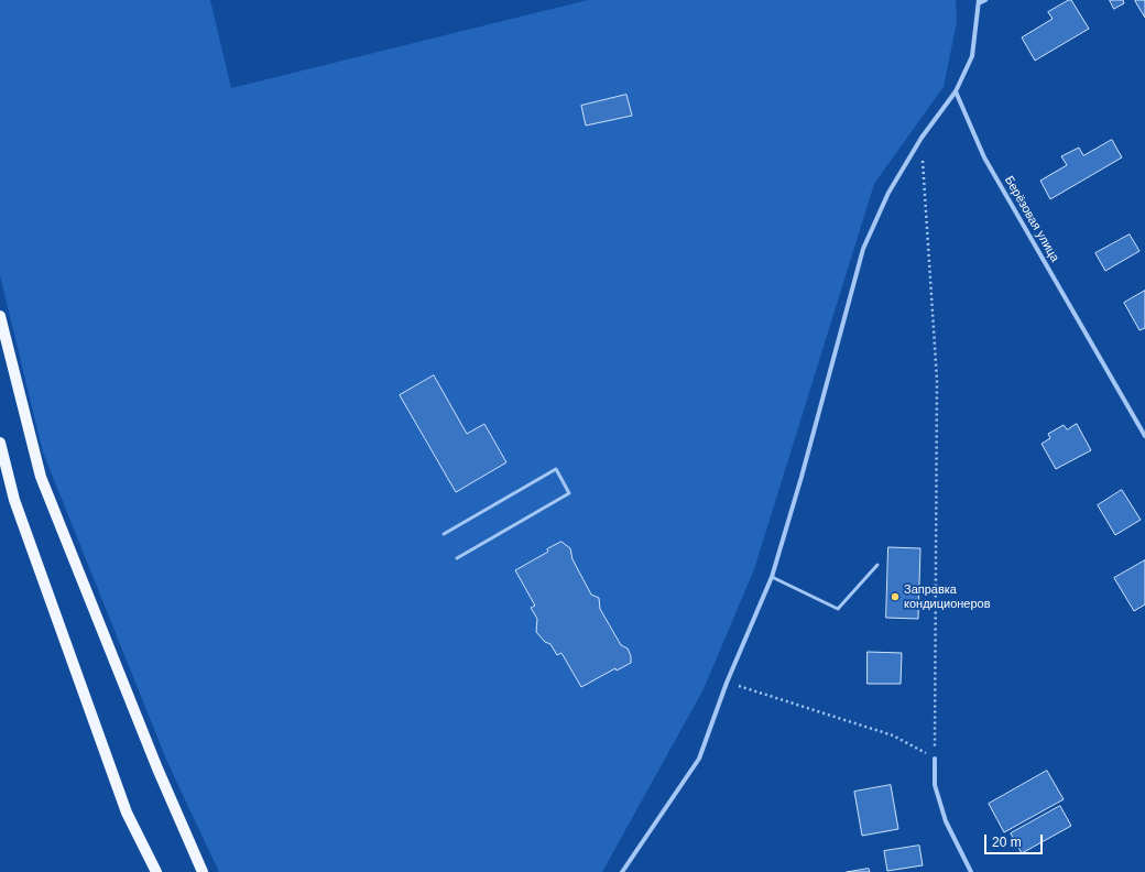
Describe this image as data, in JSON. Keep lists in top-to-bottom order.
{
  "streets": {
    "street": ["Берёзовая улица"]
  },
  "places": ["Заправка кондиционеров"],
  "scale_bar": "20 m"
}
